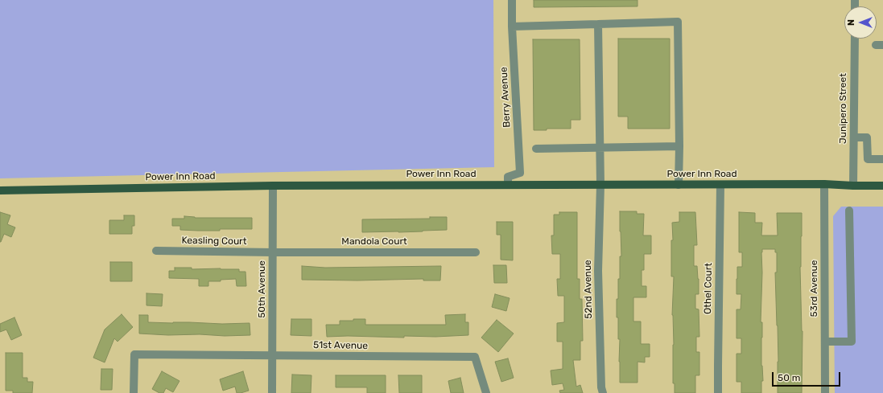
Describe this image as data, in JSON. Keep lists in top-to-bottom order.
{
  "streets": {
    "main road": ["Power Inn Road"],
    "street": [
      "Berry Avenue",
      "Junipero Street",
      "Keasling Court",
      "Mandola Court",
      "Othel Court",
      "53rd Avenue",
      "50th Avenue",
      "52nd Avenue",
      "51st Avenue"
    ]
  },
  "crossings": [
    ["Berry Avenue", "Power Inn Road"],
    ["Junipero Street", "Power Inn Road"],
    ["Power Inn Road", "Othel Court"],
    ["Power Inn Road", "53rd Avenue"],
    ["Power Inn Road", "50th Avenue"],
    ["Power Inn Road", "52nd Avenue"],
    ["Keasling Court", "Mandola Court"],
    ["Keasling Court", "50th Avenue"],
    ["Mandola Court", "50th Avenue"],
    ["50th Avenue", "51st Avenue"]
  ],
  "scale_bar": "50 m",
  "north": "left"
}
